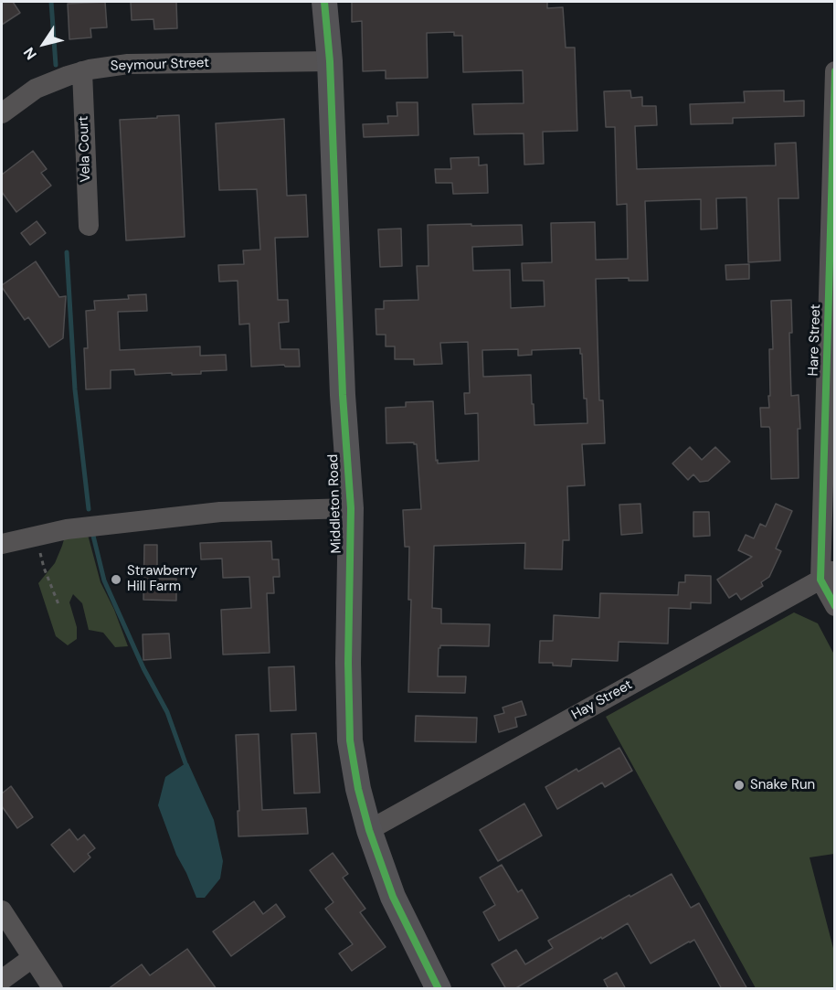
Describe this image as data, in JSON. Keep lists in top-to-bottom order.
{
  "streets": {
    "main road": ["Middleton Road"],
    "street": [
      "Seymour Street",
      "Vela Court",
      "Hare Street",
      "Hay Street"
    ]
  },
  "crossings": [
    ["Seymour Street", "Vela Court"],
    ["Seymour Street", "Middleton Road"],
    ["Hare Street", "Hay Street"],
    ["Middleton Road", "Hay Street"]
  ],
  "places": ["Strawberry Hill Farm", "Snake Run"],
  "north": "bottom left"
}
